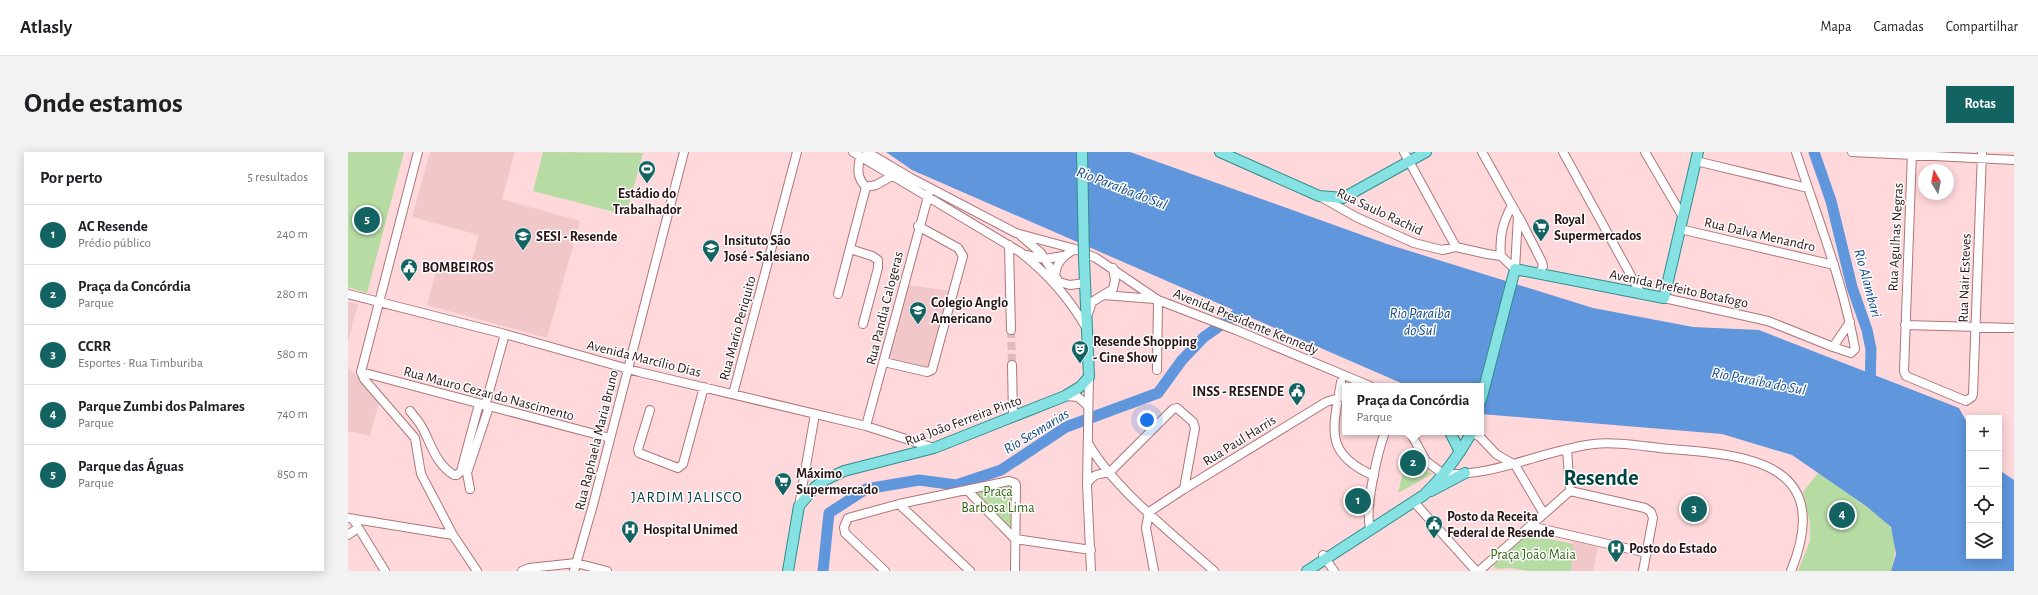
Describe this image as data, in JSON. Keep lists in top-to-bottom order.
{
  "streets": {
    "main road": ["Avenida Prefeito Botafogo", "Rua João Ferreira Pinto"],
    "street": [
      "Rua Saulo Rachid",
      "Rua Dalva Menandro",
      "Rua Agulhas Negras",
      "Rua Nair Esteves",
      "Rua Pandia Calogeras",
      "Avenida Presidente Kennedy",
      "Rua Mario Periquito",
      "Avenida Marcílio Dias",
      "Rua Mauro Cezar do Nascimento",
      "Rua Raphaela Maria Bruno",
      "Rua Paul Harris"
    ]
  },
  "crossings": [
    ["Rua Agulhas Negras", "Rua Nair Esteves"],
    ["Rua Pandia Calogeras", "Avenida Marcílio Dias"],
    ["Rua Mario Periquito", "Avenida Marcílio Dias"],
    ["Avenida Marcílio Dias", "Rua João Ferreira Pinto"],
    ["Avenida Marcílio Dias", "Rua Raphaela Maria Bruno"],
    ["Rua Mauro Cezar do Nascimento", "Rua Raphaela Maria Bruno"]
  ],
  "districts": ["Resende", "JARDIM JALISCO"],
  "water": ["Rio Paraíba do Sul", "Rio Alambari", "Rio Sesmarias"],
  "parks": ["Praça Barbosa Lima", "Praça João Maia"],
  "places": {
    "sports": ["Estádio do Trabalhador"],
    "supermarket": ["Royal Supermercados", "Máximo Supermercado"],
    "school or university": ["SESI - Resende", "Insituto São José - Salesiano", "Colegio Anglo Americano"],
    "public building": ["BOMBEIROS", "INSS - RESENDE", "Posto da Receita Federal de Resende"],
    "theatre": ["Resende Shopping - Cine Show"],
    "hospital": ["Hospital Unimed", "Posto do Estado"]
  },
  "north": "top",
  "page": {
    "header": "Atlasly",
    "nav": ["Mapa", "Camadas", "Compartilhar"],
    "buttons": "Rotas",
    "title": "Onde estamos",
    "heading": ["Por perto", "5 resultados"],
    "list": [
      {
        "mark": "1",
        "name": "AC Resende",
        "note": "Prédio público",
        "value": "240 m"
      },
      {
        "mark": "2",
        "name": "Praça da Concórdia",
        "note": "Parque",
        "value": "280 m"
      },
      {
        "mark": "3",
        "name": "CCRR",
        "note": "Esportes · Rua Timburiba",
        "value": "580 m"
      },
      {
        "mark": "4",
        "name": "Parque Zumbi dos Palmares",
        "note": "Parque",
        "value": "740 m"
      },
      {
        "mark": "5",
        "name": "Parque das Águas",
        "note": "Parque",
        "value": "850 m"
      }
    ],
    "pins": [
      "5",
      "2",
      "1",
      "3",
      "4"
    ],
    "popup": ["Praça da Concórdia", "Parque"],
    "map_buttons": ["+", "−"]
  }
}
